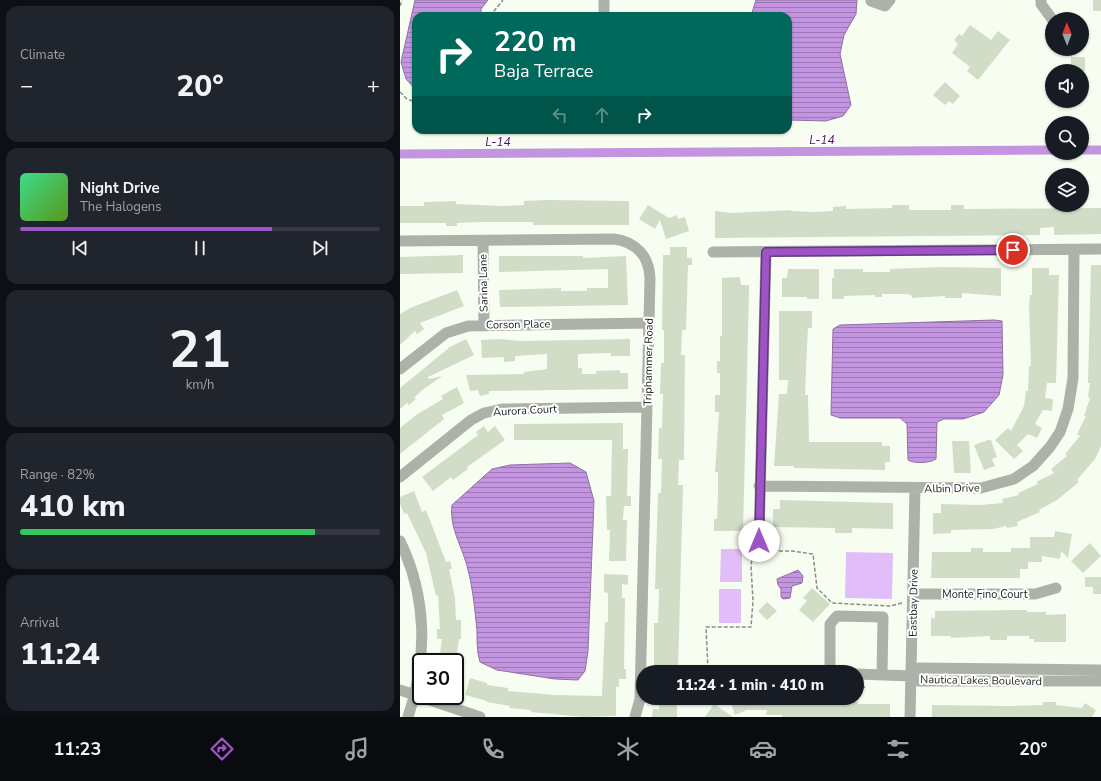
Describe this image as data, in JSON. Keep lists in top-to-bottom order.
{
  "streets": {
    "street": [
      "Sarina Lane",
      "Corson Place",
      "Triphammer Road",
      "Aurora Court",
      "Albin Drive",
      "Monte Fino Court",
      "Eastbay Drive",
      "Nautica Lakes Boulevard"
    ]
  },
  "crossings": [
    ["Sarina Lane", "Corson Place"],
    ["Sarina Lane", "Triphammer Road"],
    ["Corson Place", "Triphammer Road"],
    ["Triphammer Road", "Aurora Court"],
    ["Albin Drive", "Eastbay Drive"],
    ["Monte Fino Court", "Eastbay Drive"],
    ["Eastbay Drive", "Nautica Lakes Boulevard"]
  ],
  "water": ["L-14"],
  "north": "top",
  "page": {
    "tile": [
      "Climate",
      ["21", "km/h"],
      ["Range · 82%", "410 km"],
      ["Arrival", "11:24"]
    ],
    "turn": ["220 m", "Baja Terrace"],
    "heat": ["−", "20°", "+"],
    "song": ["Night Drive", "The Halogens"],
    "limit": "30",
    "trip": "11:24 · 1 min · 410 m",
    "tabs": ["11:23", "20°"]
  }
}
